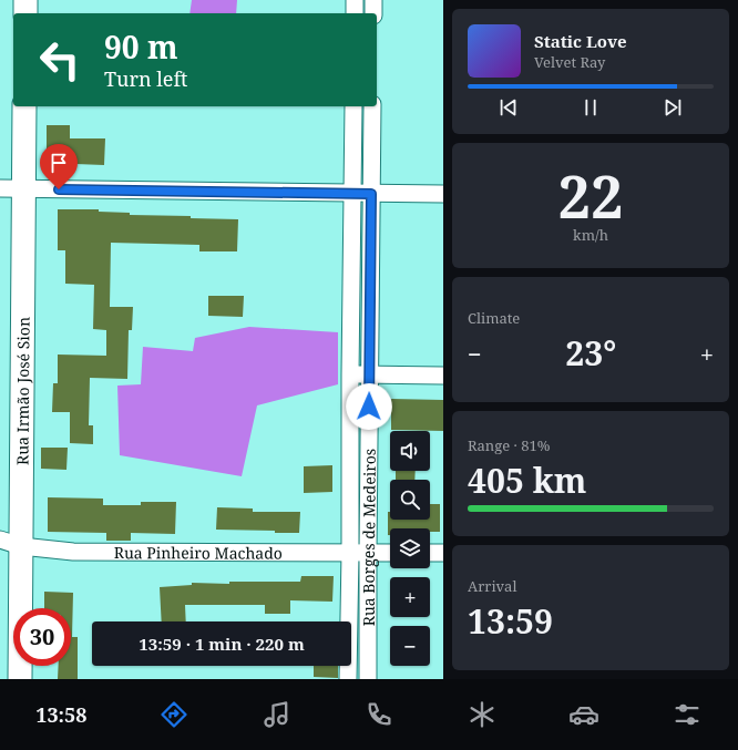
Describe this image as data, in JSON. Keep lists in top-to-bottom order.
{
  "streets": {
    "street": ["Rua Irmão José Sion", "Rua Borges de Medeiros", "Rua Pinheiro Machado"]
  },
  "crossings": [
    ["Rua Irmão José Sion", "Rua Pinheiro Machado"],
    ["Rua Borges de Medeiros", "Rua Pinheiro Machado"]
  ],
  "page": {
    "turn": ["90 m", "Turn left"],
    "song": ["Static Love", "Velvet Ray"],
    "tile": [
      ["22", "km/h"],
      "Climate",
      ["Range · 81%", "405 km"],
      ["Arrival", "13:59"]
    ],
    "heat": ["−", "23°", "+"],
    "map_buttons": ["+", "−"],
    "limit": "30",
    "trip": "13:59 · 1 min · 220 m",
    "tabs": "13:58"
  }
}
